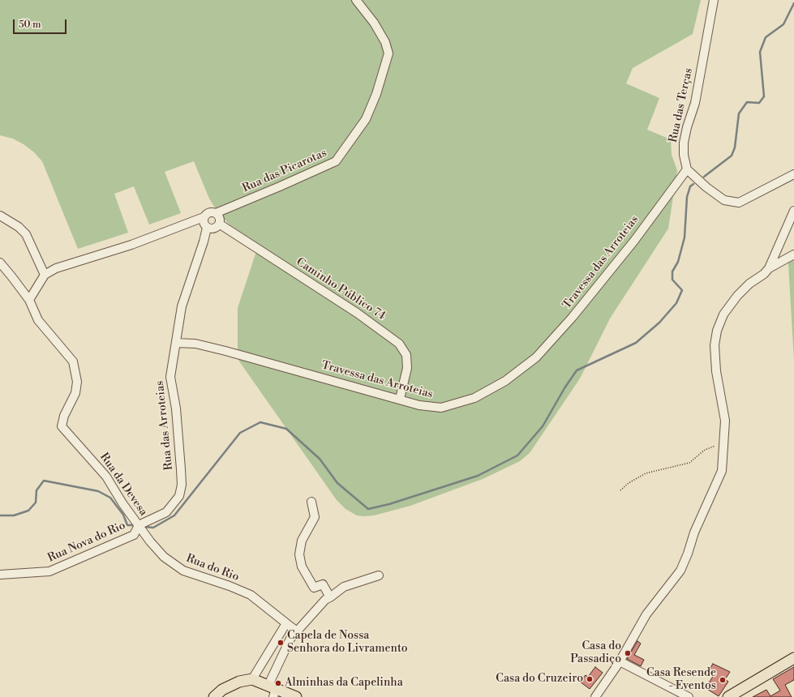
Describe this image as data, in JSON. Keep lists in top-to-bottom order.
{
  "streets": {
    "street": [
      "Rua das Terças",
      "Rua das Picarotas",
      "Travessa das Arroteias",
      "Caminho Público 74",
      "Rua das Arroteias",
      "Rua da Devesa",
      "Rua Nova do Rio",
      "Rua do Rio"
    ]
  },
  "crossings": [
    ["Rua das Terças", "Travessa das Arroteias"],
    ["Rua das Picarotas", "Caminho Público 74"],
    ["Rua das Picarotas", "Rua das Arroteias"],
    ["Travessa das Arroteias", "Caminho Público 74"],
    ["Travessa das Arroteias", "Rua das Arroteias"],
    ["Caminho Público 74", "Rua das Arroteias"],
    ["Rua das Arroteias", "Rua da Devesa"],
    ["Rua das Arroteias", "Rua Nova do Rio"],
    ["Rua das Arroteias", "Rua do Rio"],
    ["Rua da Devesa", "Rua Nova do Rio"],
    ["Rua da Devesa", "Rua do Rio"],
    ["Rua Nova do Rio", "Rua do Rio"]
  ],
  "places": [
    "Capela de Nossa Senhora do Livramento",
    "Casa do Passadiço",
    "Casa do Cruzeiro",
    "Casa Resende - Eventos",
    "Alminhas da Capelinha"
  ],
  "scale_bar": "50 m"
}
